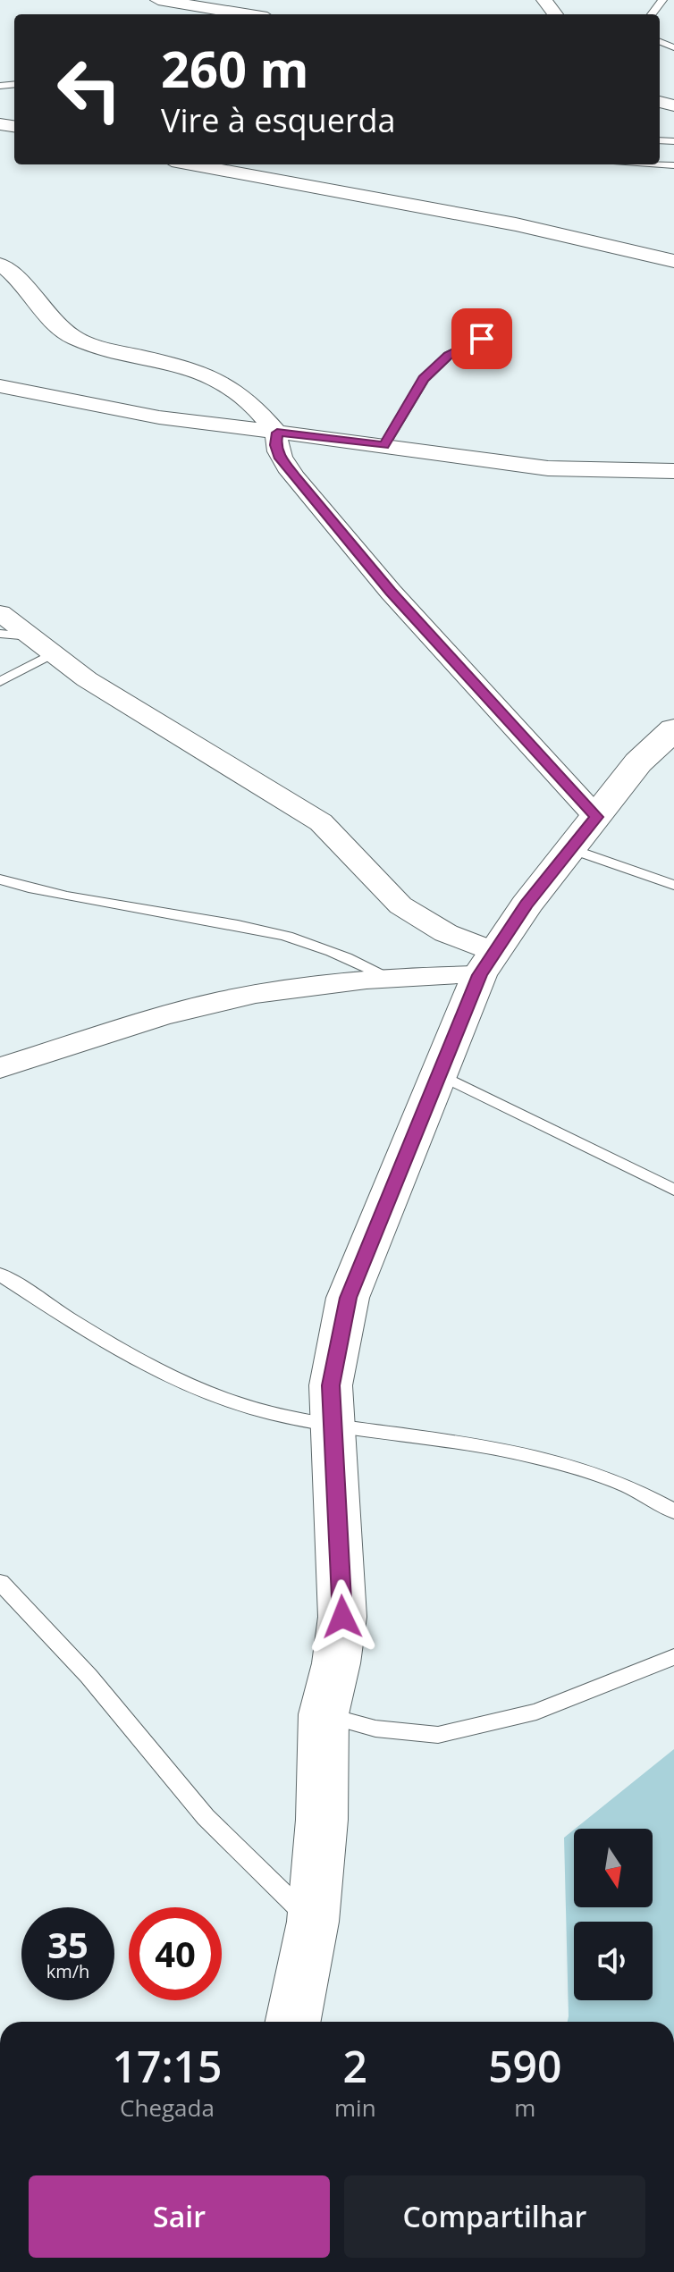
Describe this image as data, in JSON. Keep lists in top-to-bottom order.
{
  "north": "bottom",
  "page": {
    "turn": ["260 m", "Vire à esquerda"],
    "speed": "35 km/h",
    "limit": "40",
    "eta": [
      "17:15",
      "Chegada",
      "2",
      "min",
      "590",
      "m"
    ],
    "buttons": ["Sair", "Compartilhar"]
  }
}
